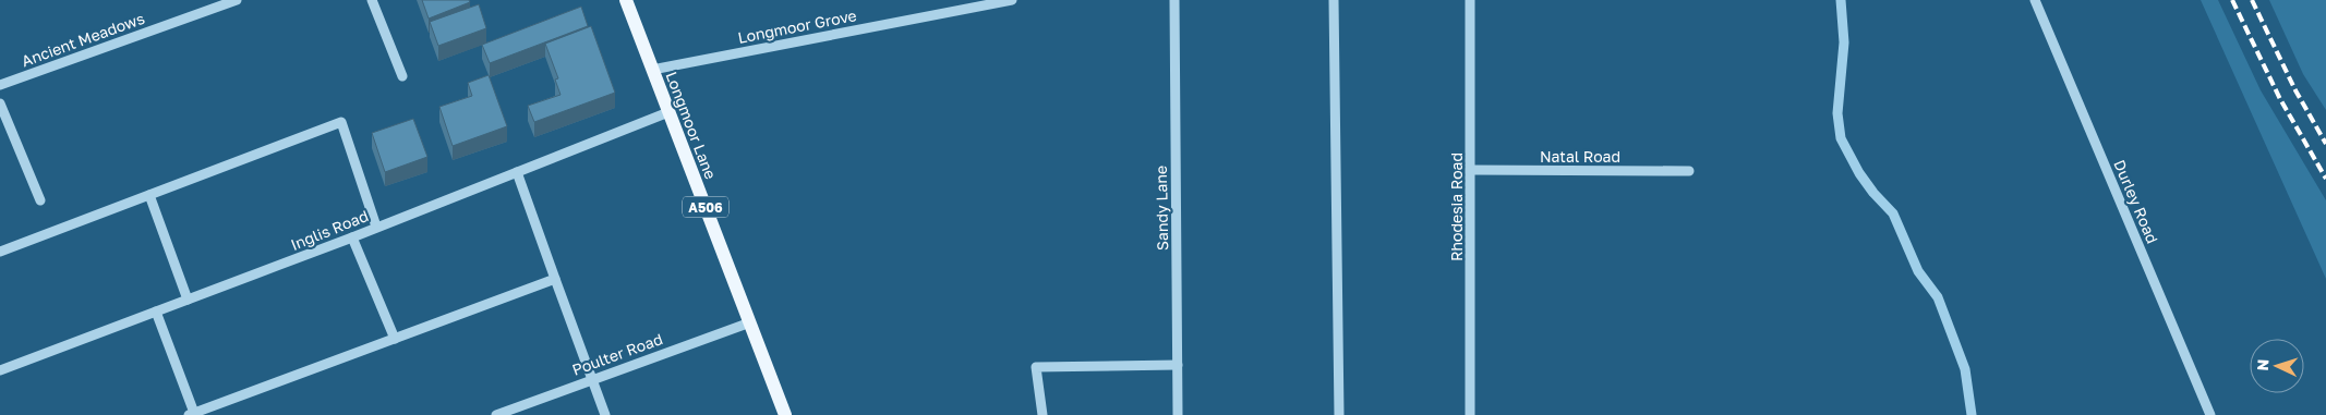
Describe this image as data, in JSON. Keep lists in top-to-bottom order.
{
  "streets": {
    "main road": ["Longmoor Lane", "A506"],
    "street": [
      "Longmoor Grove",
      "Ancient Meadows",
      "Natal Road",
      "Durley Road",
      "Rhodesia Road",
      "Sandy Lane",
      "Inglis Road",
      "Poulter Road"
    ]
  },
  "crossings": [
    ["Longmoor Grove", "Longmoor Lane"],
    ["Longmoor Lane", "Inglis Road"],
    ["Longmoor Lane", "Poulter Road"],
    ["Natal Road", "Rhodesia Road"]
  ],
  "north": "left"
}
